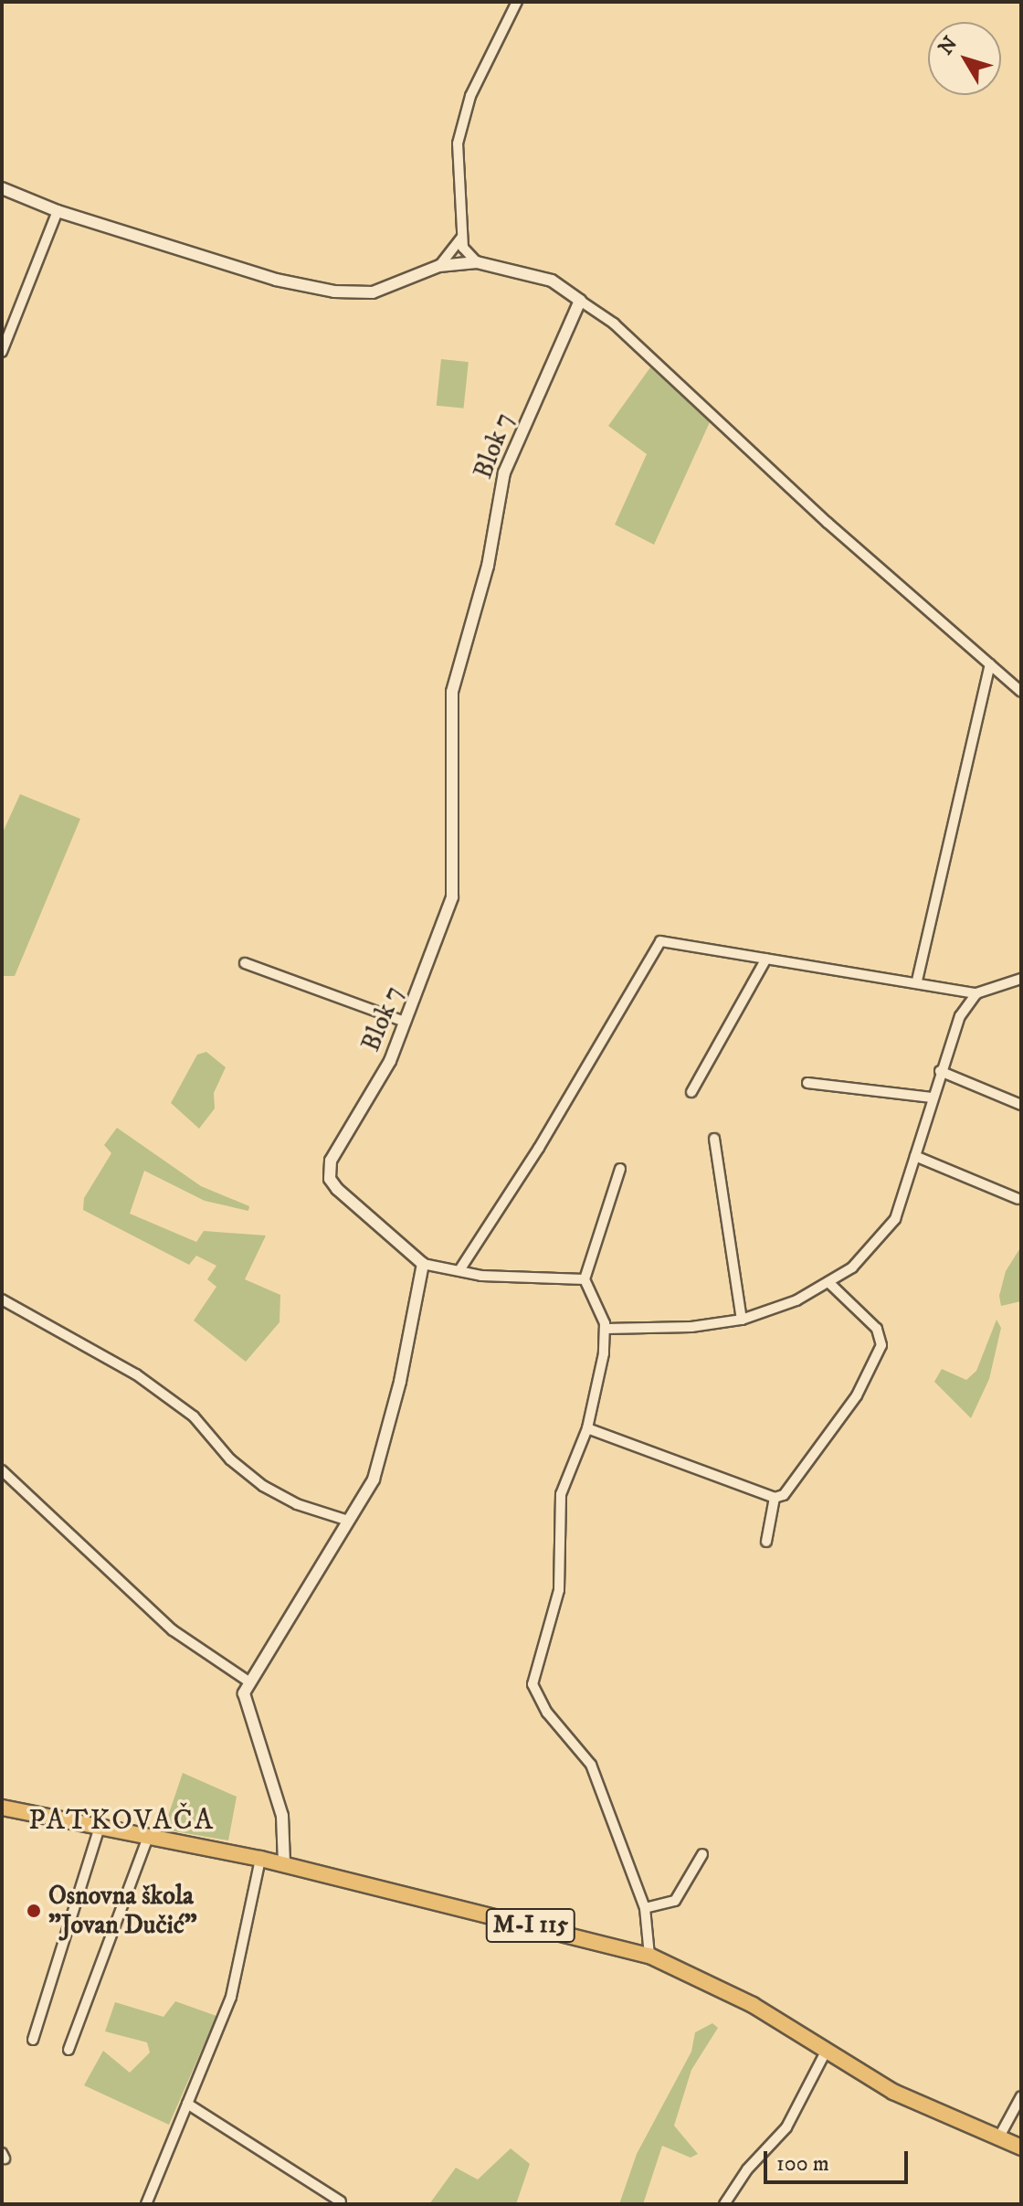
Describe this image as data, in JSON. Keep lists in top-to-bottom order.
{
  "streets": {
    "main road": ["M-I 115"],
    "street": ["Blok 7"]
  },
  "districts": ["PATKOVAČA"],
  "places": ["Osnovna škola \"Jovan Dučić\""],
  "scale_bar": "100 m",
  "north": "top left"
}
